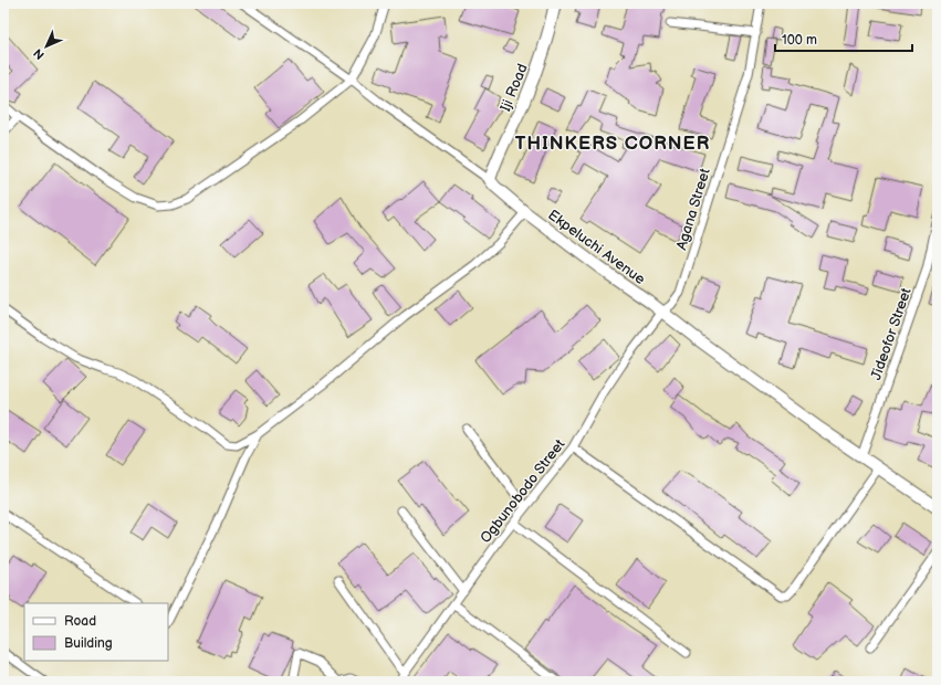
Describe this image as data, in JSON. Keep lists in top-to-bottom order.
{
  "streets": {
    "street": [
      "Iji Road",
      "Agana Street",
      "Ekpeluchi Avenue",
      "Jideofor Street",
      "Ogbunobodo Street"
    ]
  },
  "crossings": [
    ["Iji Road", "Ekpeluchi Avenue"],
    ["Agana Street", "Ekpeluchi Avenue"],
    ["Agana Street", "Ogbunobodo Street"],
    ["Ekpeluchi Avenue", "Jideofor Street"],
    ["Ekpeluchi Avenue", "Ogbunobodo Street"]
  ],
  "districts": ["THINKERS CORNER"],
  "legend": ["Road", "Building"],
  "scale_bar": "100 m",
  "north": "bottom left"
}
